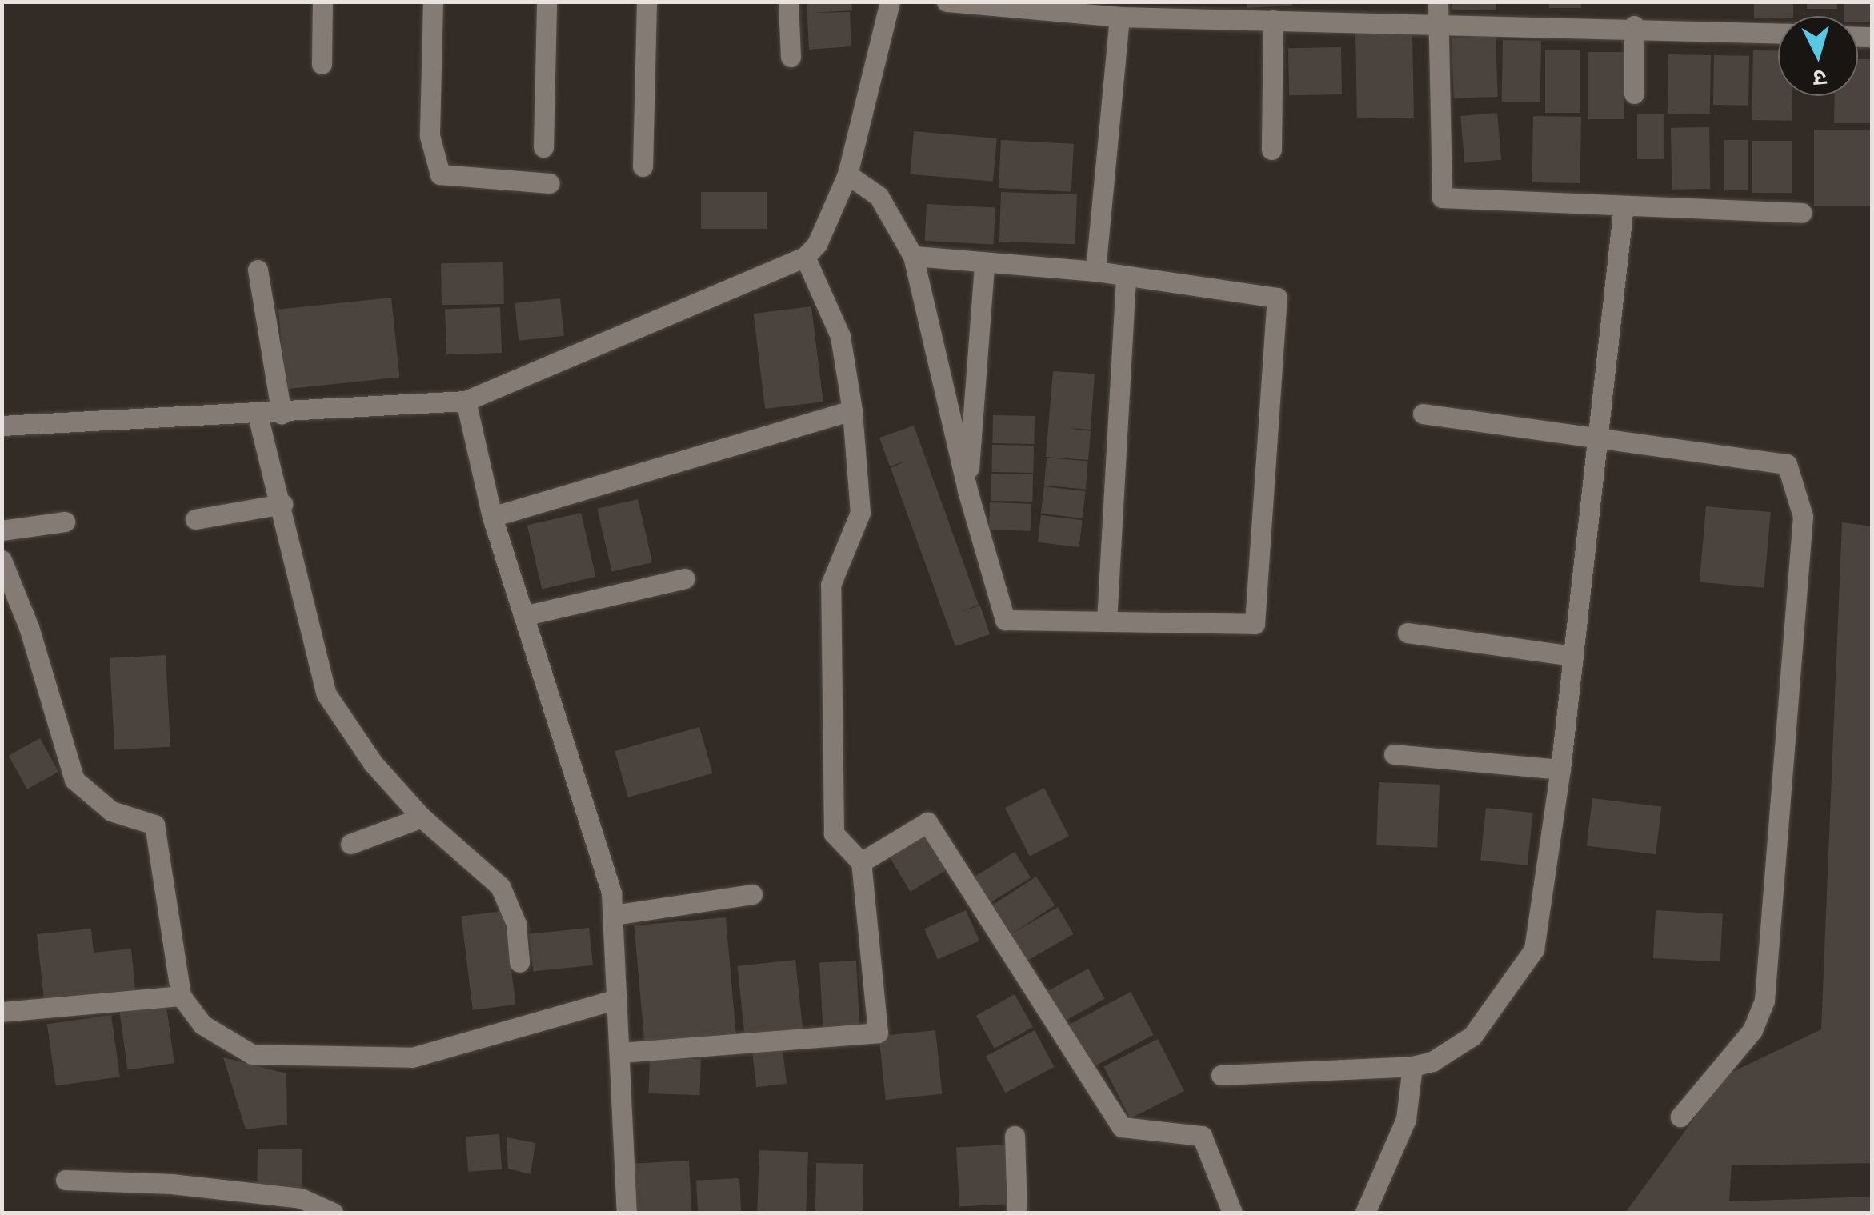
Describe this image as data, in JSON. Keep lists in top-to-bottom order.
{
  "north": "bottom"
}
